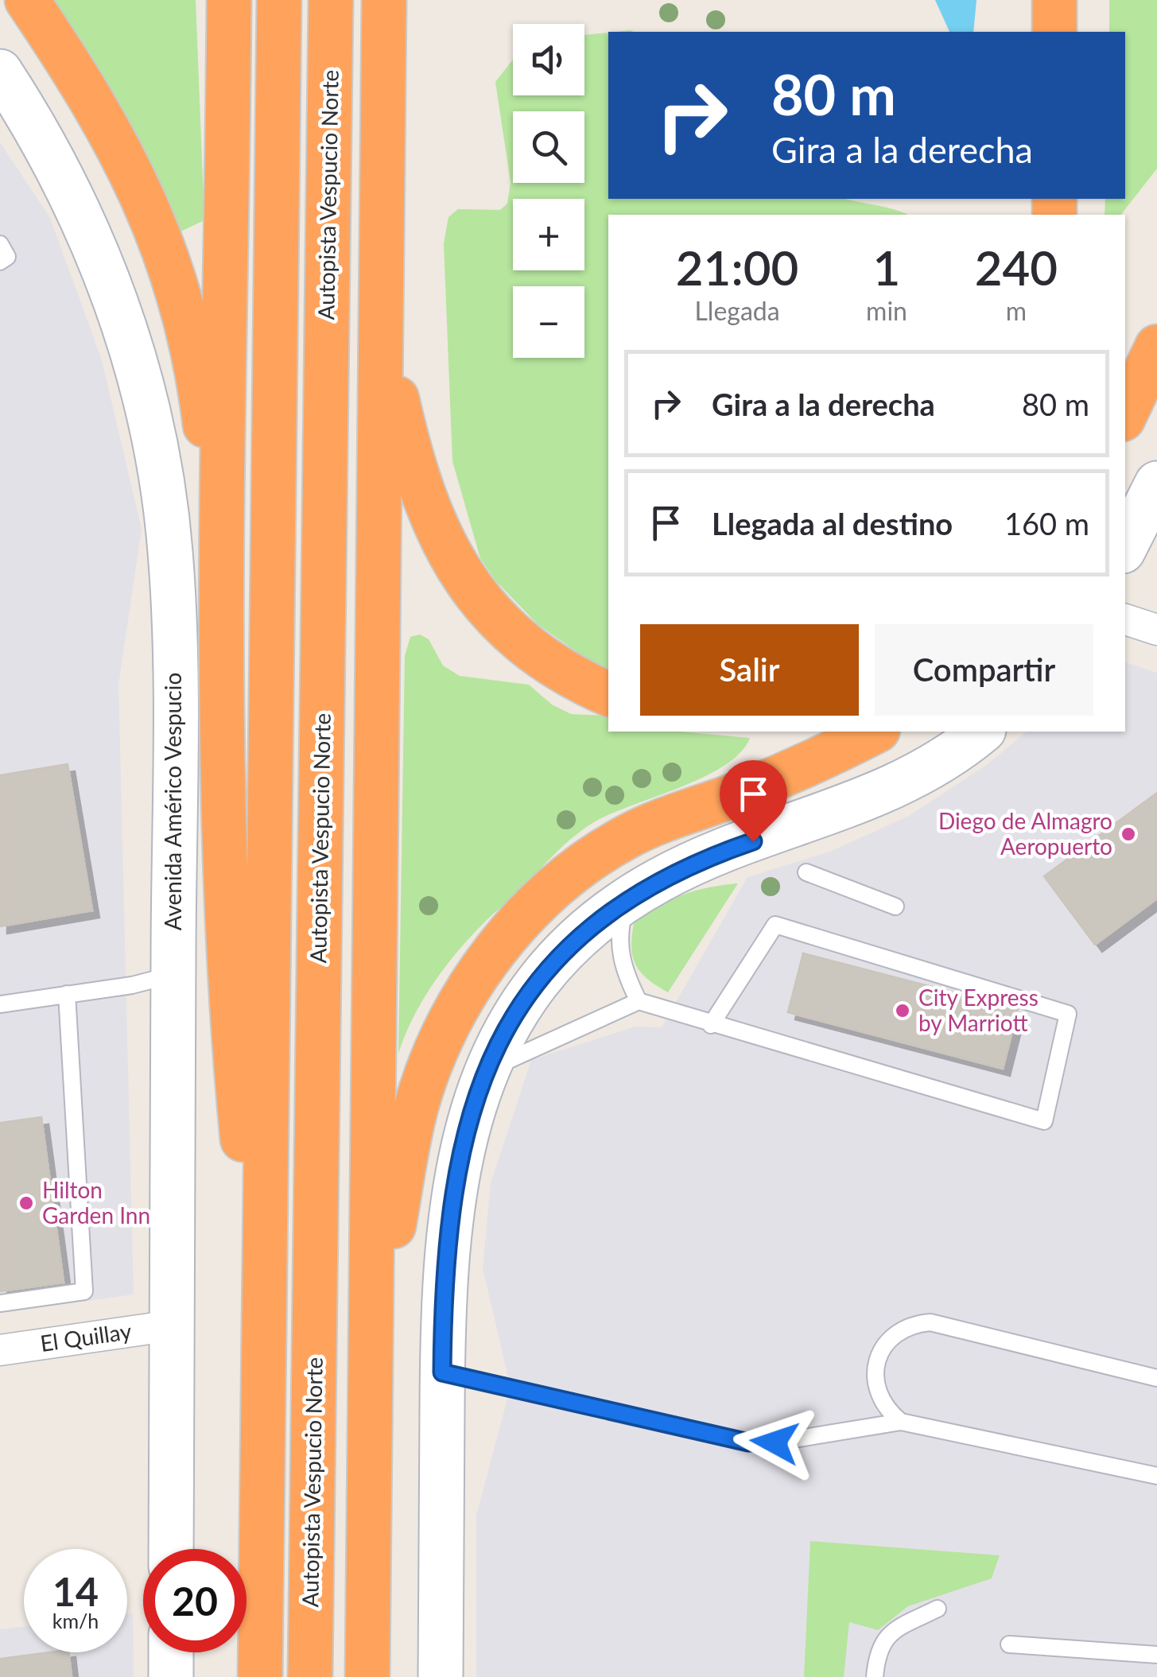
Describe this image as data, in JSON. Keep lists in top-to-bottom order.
{
  "streets": {
    "highway": ["Autopista Vespucio Norte"],
    "street": ["Avenida Américo Vespucio", "El Quillay"]
  },
  "crossings": [
    ["Avenida Américo Vespucio", "El Quillay"]
  ],
  "places": ["Diego de Almagro Aeropuerto", "City Express by Marriott", "Hilton Garden Inn"],
  "page": {
    "map_buttons": ["+", "−"],
    "turn": ["80 m", "Gira a la derecha"],
    "eta": [
      "21:00",
      "Llegada",
      "1",
      "min",
      "240",
      "m"
    ],
    "list": [
      {
        "name": "Gira a la derecha",
        "value": "80 m"
      },
      {
        "name": "Llegada al destino",
        "value": "160 m"
      }
    ],
    "buttons": ["Salir", "Compartir"],
    "speed": "14 km/h",
    "limit": "20"
  }
}
